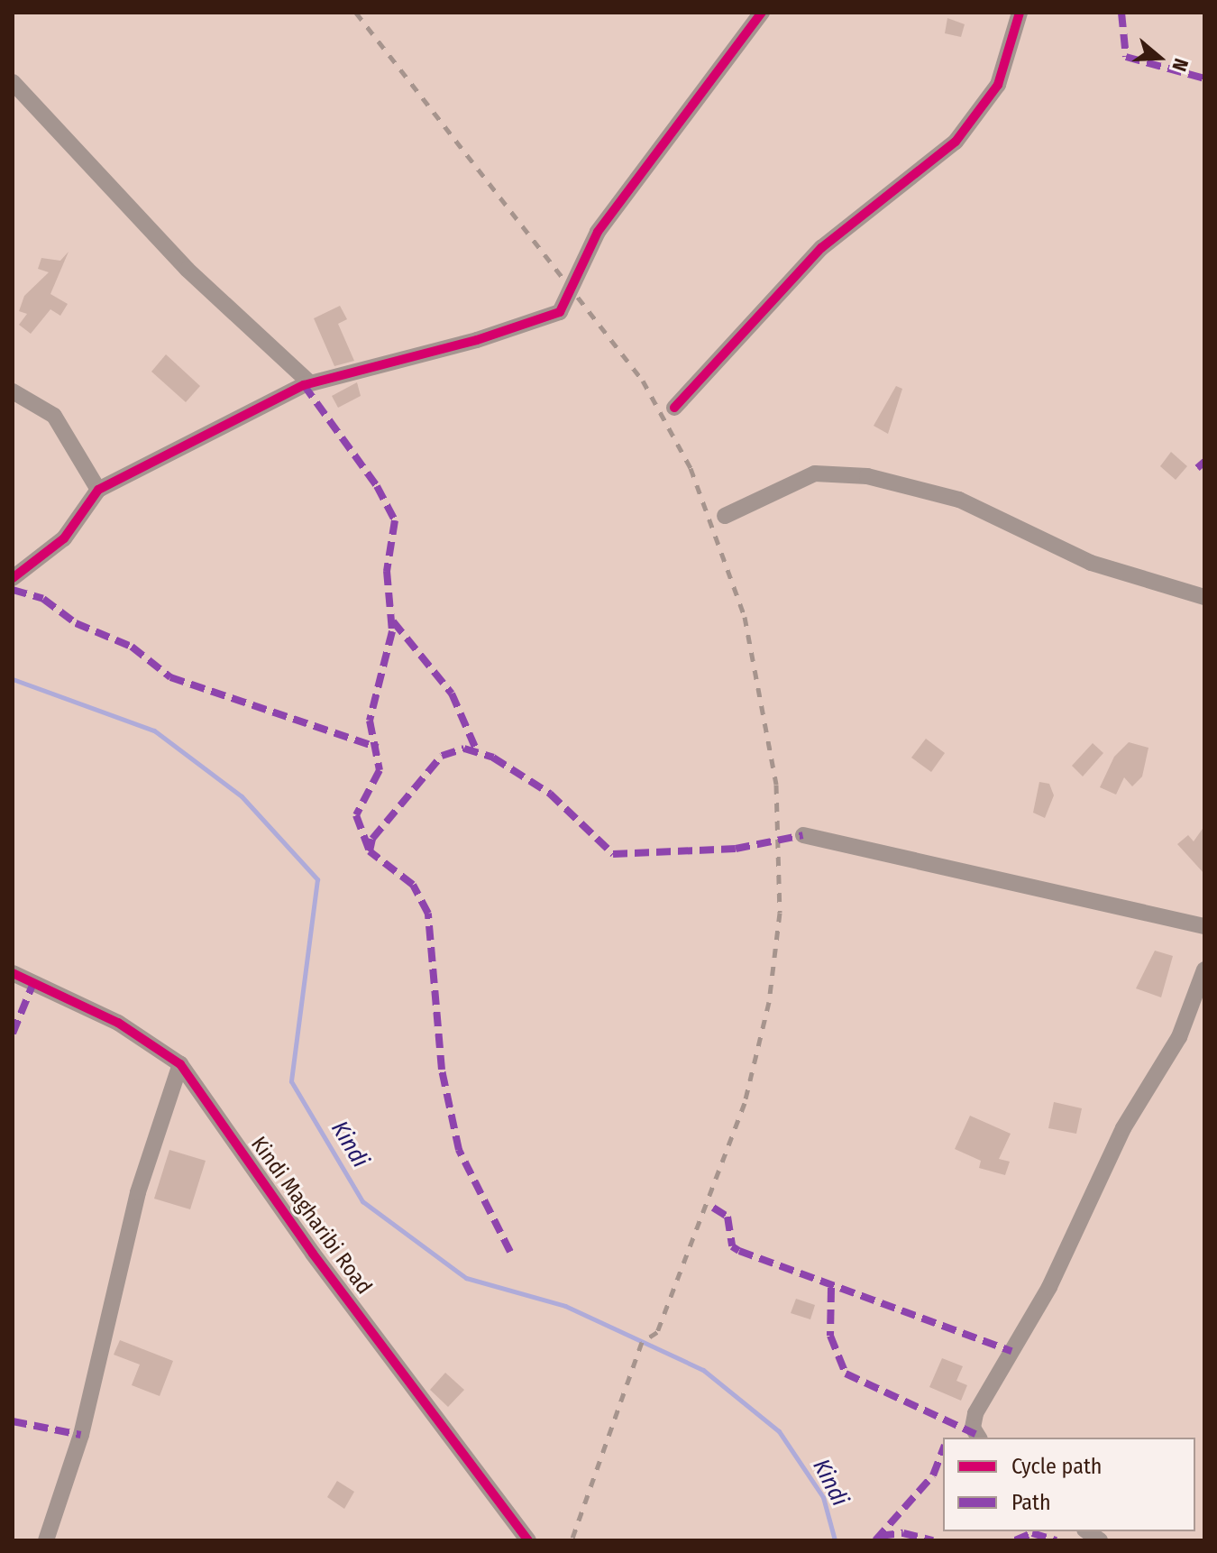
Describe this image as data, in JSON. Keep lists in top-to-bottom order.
{
  "streets": {
    "street": ["Kindi Magharibi Road"]
  },
  "water": ["Kindi"],
  "legend": ["Cycle path", "Path"],
  "north": "right"
}
